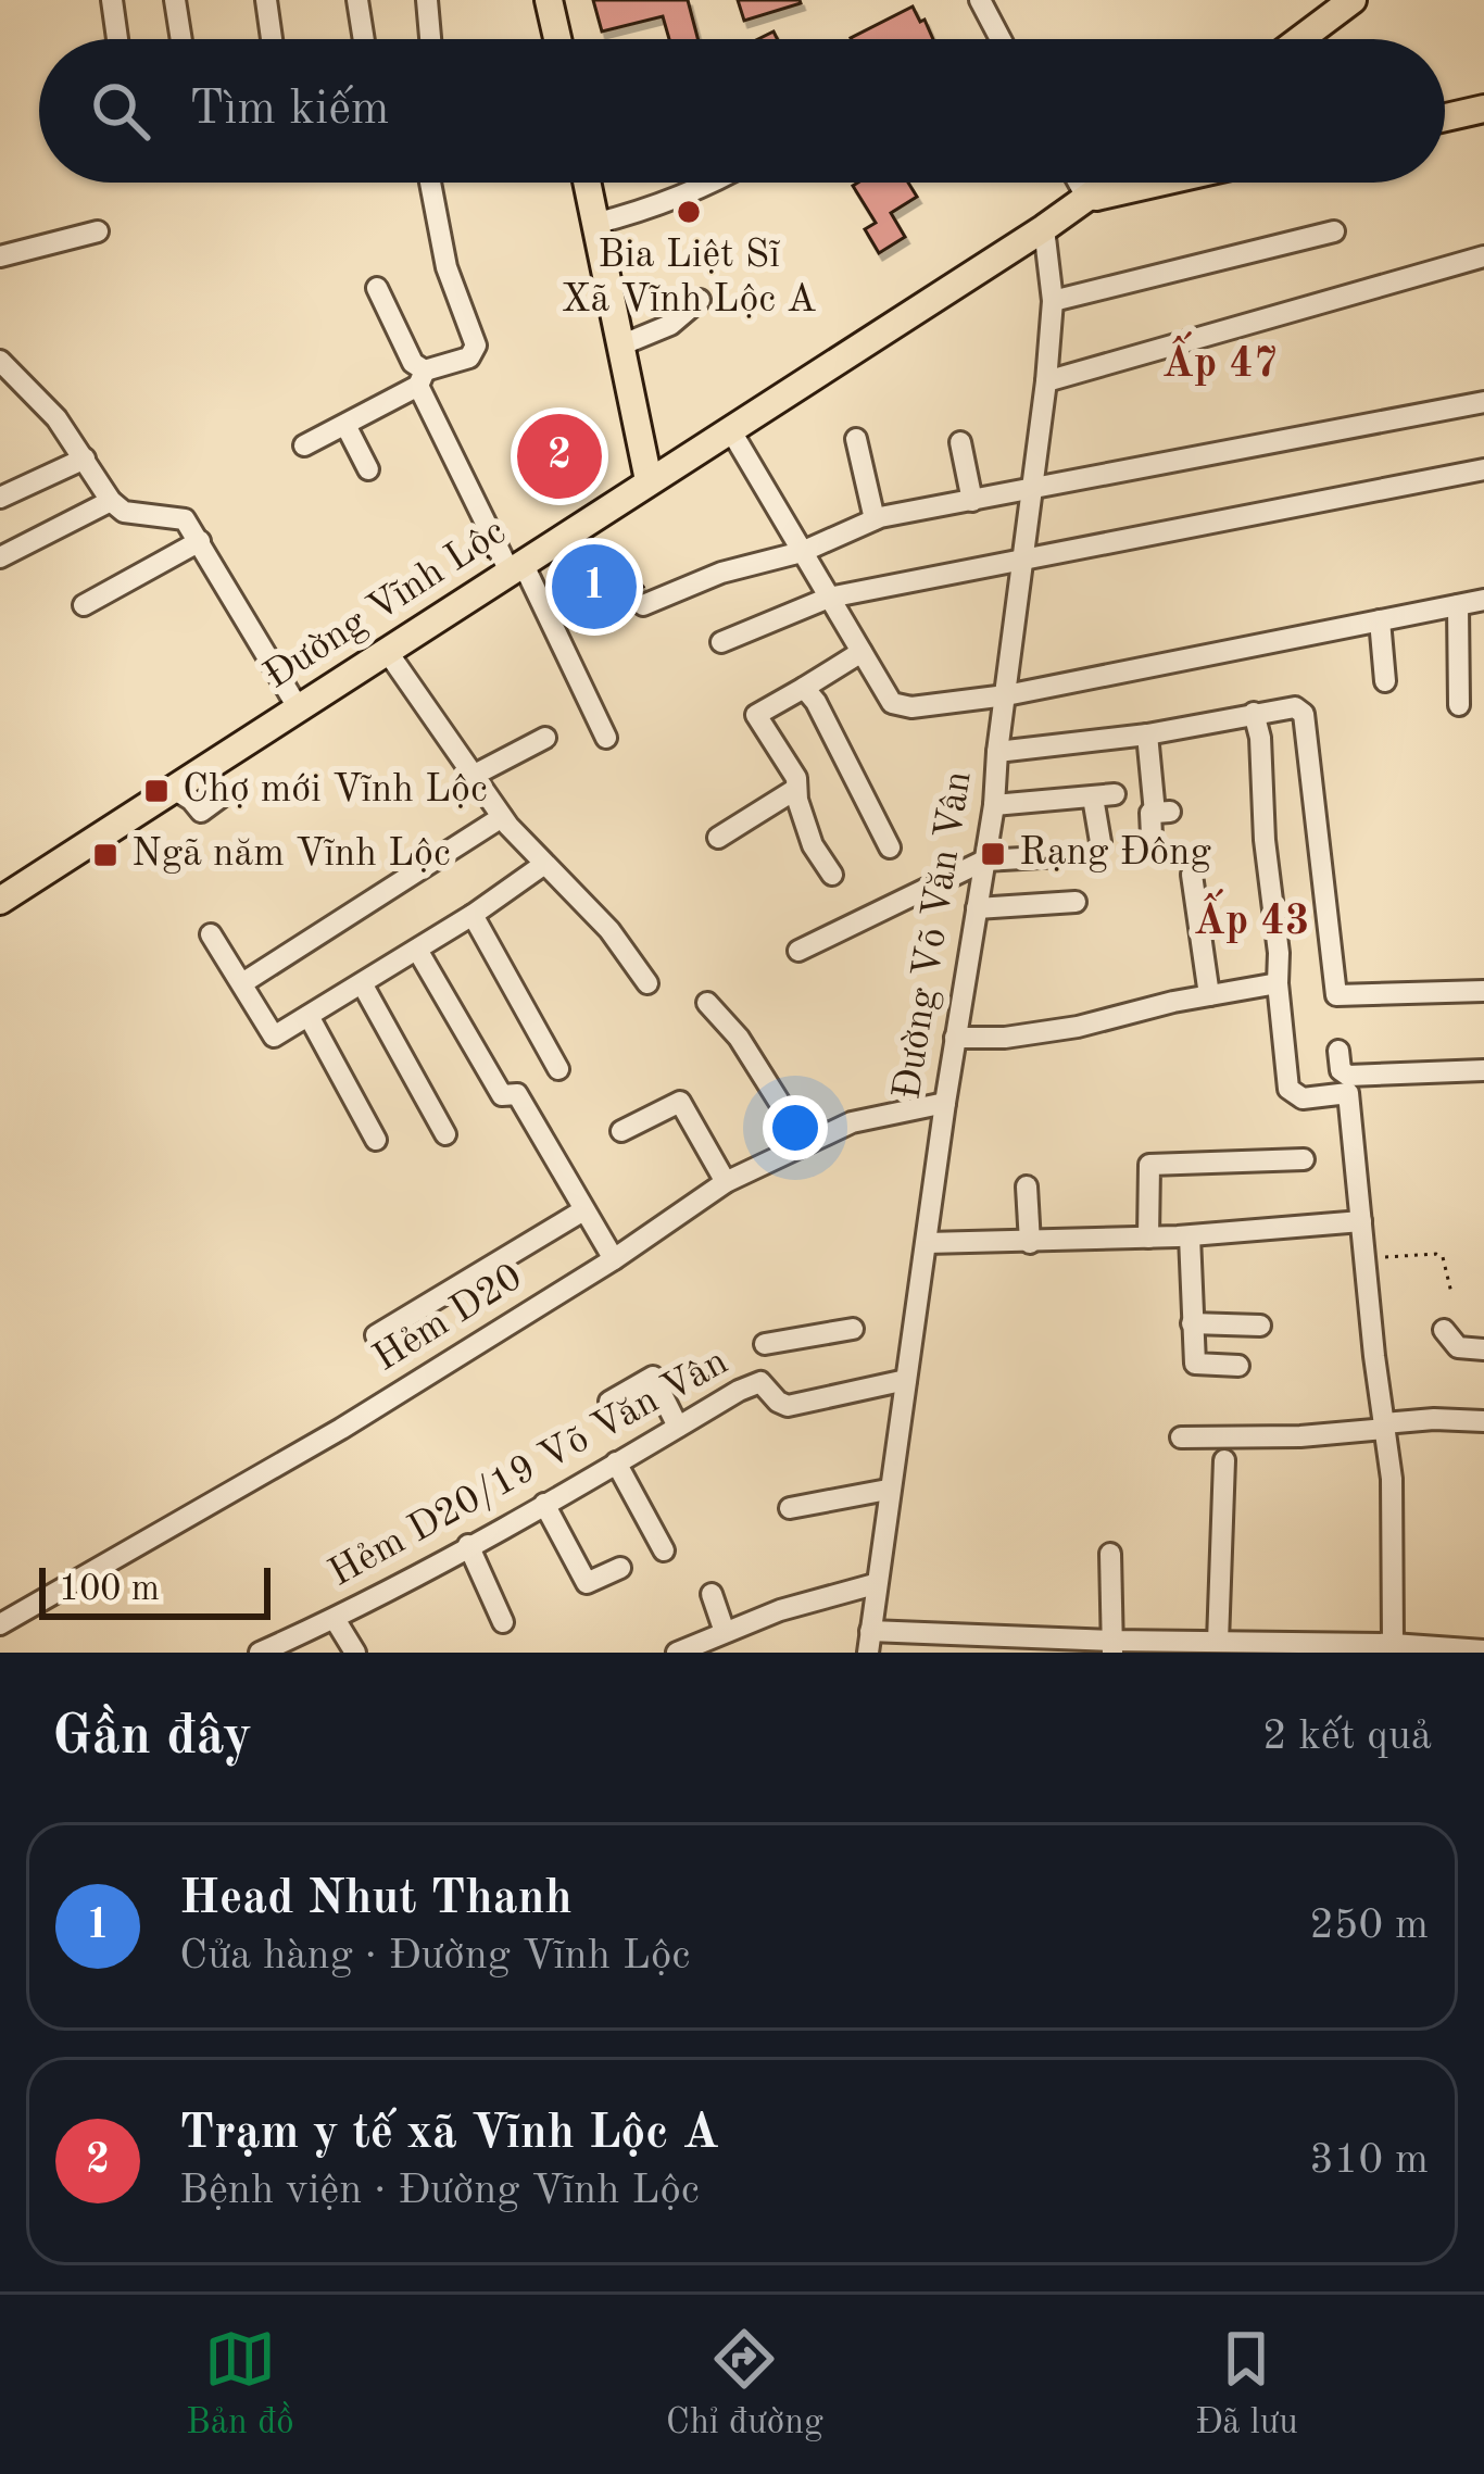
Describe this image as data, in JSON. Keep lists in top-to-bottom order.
{
  "streets": {
    "main road": ["Đường Vĩnh Lộc"],
    "street": ["Đường Võ Văn Vân", "Hẻm D20", "Hẻm D20/19 Võ Văn Vân"]
  },
  "crossings": [
    ["Đường Vĩnh Lộc", "Đường Võ Văn Vân"],
    ["Đường Võ Văn Vân", "Hẻm D20"],
    ["Đường Võ Văn Vân", "Hẻm D20/19 Võ Văn Vân"]
  ],
  "districts": ["Ấp 47", "Ấp 43"],
  "places": {
    "other": ["Bia Liệt Sĩ Xã Vĩnh Lộc A"],
    "transit": ["Chợ mới Vĩnh Lộc", "Rạng Đông", "Ngã năm Vĩnh Lộc"]
  },
  "scale_bar": "100 m",
  "page": {
    "search": "Tìm kiếm",
    "pins": ["2", "1"],
    "scale": "100 m",
    "heading": ["Gần đây", "2 kết quả"],
    "list": [
      {
        "mark": "1",
        "name": "Head Nhut Thanh",
        "note": "Cửa hàng · Đường Vĩnh Lộc",
        "value": "250 m"
      },
      {
        "mark": "2",
        "name": "Trạm y tế xã Vĩnh Lộc A",
        "note": "Bệnh viện · Đường Vĩnh Lộc",
        "value": "310 m"
      }
    ],
    "nav": ["Bản đồ", "Chỉ đường", "Đã lưu"]
  }
}
